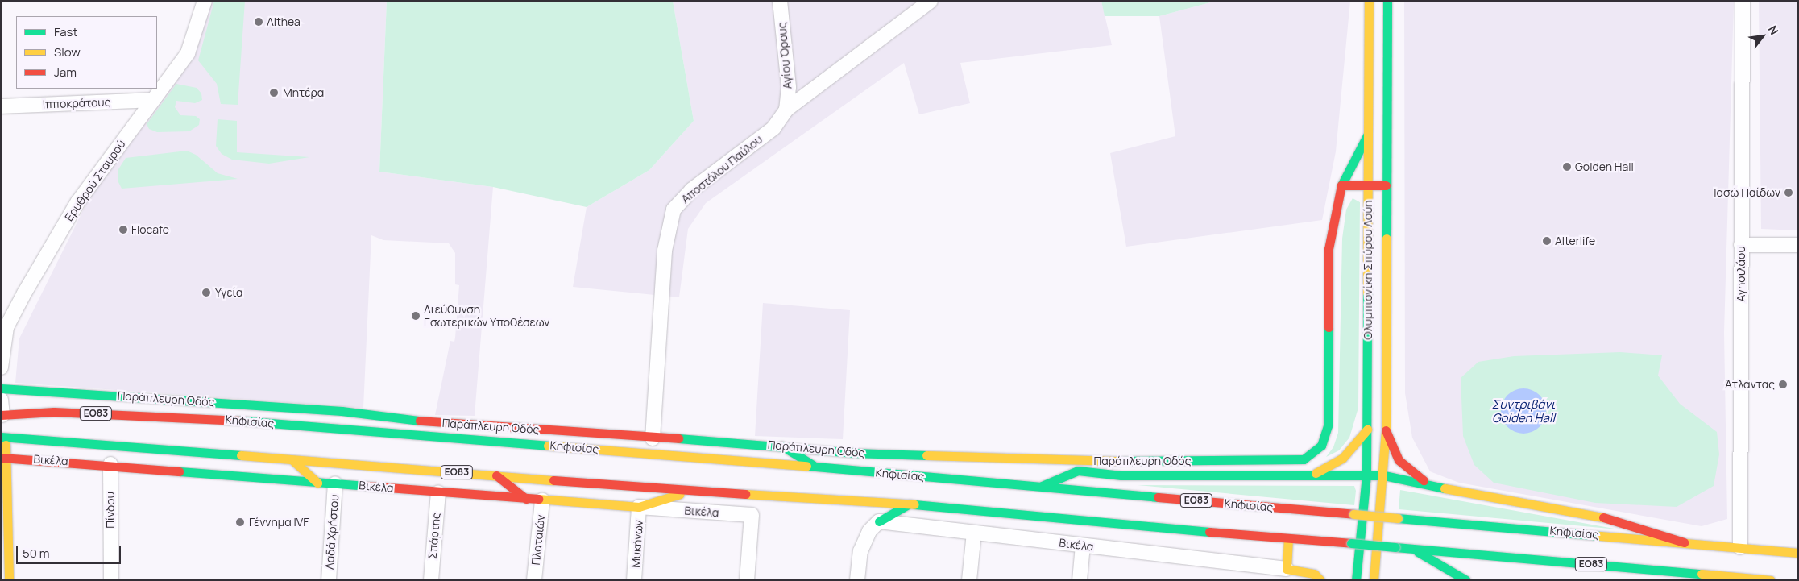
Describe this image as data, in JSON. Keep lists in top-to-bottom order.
{
  "streets": {
    "main road": [
      "Ολυμπιονίκη Σπύρου Λούη",
      "Παράπλευρη Οδός",
      "ΕΟ83",
      "Κηφισίας",
      "Βικέλα"
    ],
    "street": [
      "Αγίου Όρους",
      "Ιπποκράτους",
      "Αποστόλου Παύλου",
      "Ερυθρού Σταυρού",
      "Αγησιλάου",
      "Πίνδου",
      "Λαδά Χρήστου",
      "Σπάρτης",
      "Πλαταιών",
      "Μυκήνων"
    ]
  },
  "crossings": [
    ["Αγίου Όρους", "Αποστόλου Παύλου"],
    ["Ιπποκράτους", "Ερυθρού Σταυρού"],
    ["Αποστόλου Παύλου", "Παράπλευρη Οδός"],
    ["Ολυμπιονίκη Σπύρου Λούη", "Παράπλευρη Οδός"],
    ["Αγησιλάου", "Κηφισίας"],
    ["ΕΟ83", "Κηφισίας"],
    ["Βικέλα", "Πίνδου"],
    ["Βικέλα", "Λαδά Χρήστου"],
    ["Βικέλα", "Σπάρτης"],
    ["Βικέλα", "Πλαταιών"],
    ["Βικέλα", "Μυκήνων"]
  ],
  "water": ["Συντριβάνι Golden Hall"],
  "places": [
    "Althea",
    "Μητέρα",
    "Golden Hall",
    "Ιασώ Παίδων",
    "Flocafe",
    "Alterlife",
    "Υγεία",
    "Διεύθυνση Εσωτερικών Υποθέσεων",
    "Άτλαντας",
    "Γέννημα IVF"
  ],
  "legend": ["Fast", "Slow", "Jam"],
  "scale_bar": "50 m",
  "north": "top right"
}
